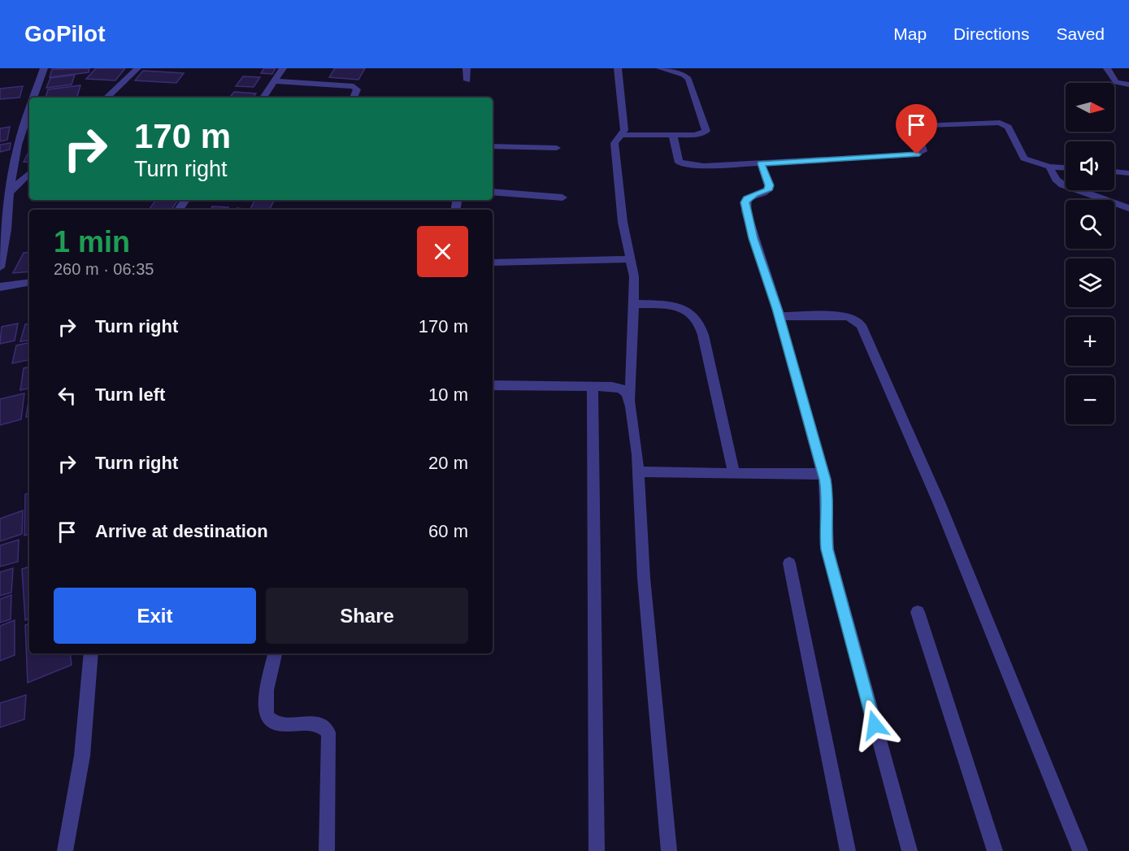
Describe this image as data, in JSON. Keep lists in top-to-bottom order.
{
  "north": "right",
  "page": {
    "header": "GoPilot",
    "nav": ["Map", "Directions", "Saved"],
    "map_buttons": ["+", "−"],
    "turn": ["170 m", "Turn right"],
    "heading": ["1 min", "260 m · 06:35"],
    "list": [
      {
        "name": "Turn right",
        "value": "170 m"
      },
      {
        "name": "Turn left",
        "value": "10 m"
      },
      {
        "name": "Turn right",
        "value": "20 m"
      },
      {
        "name": "Arrive at destination",
        "value": "60 m"
      }
    ],
    "buttons": ["Exit", "Share"]
  }
}
